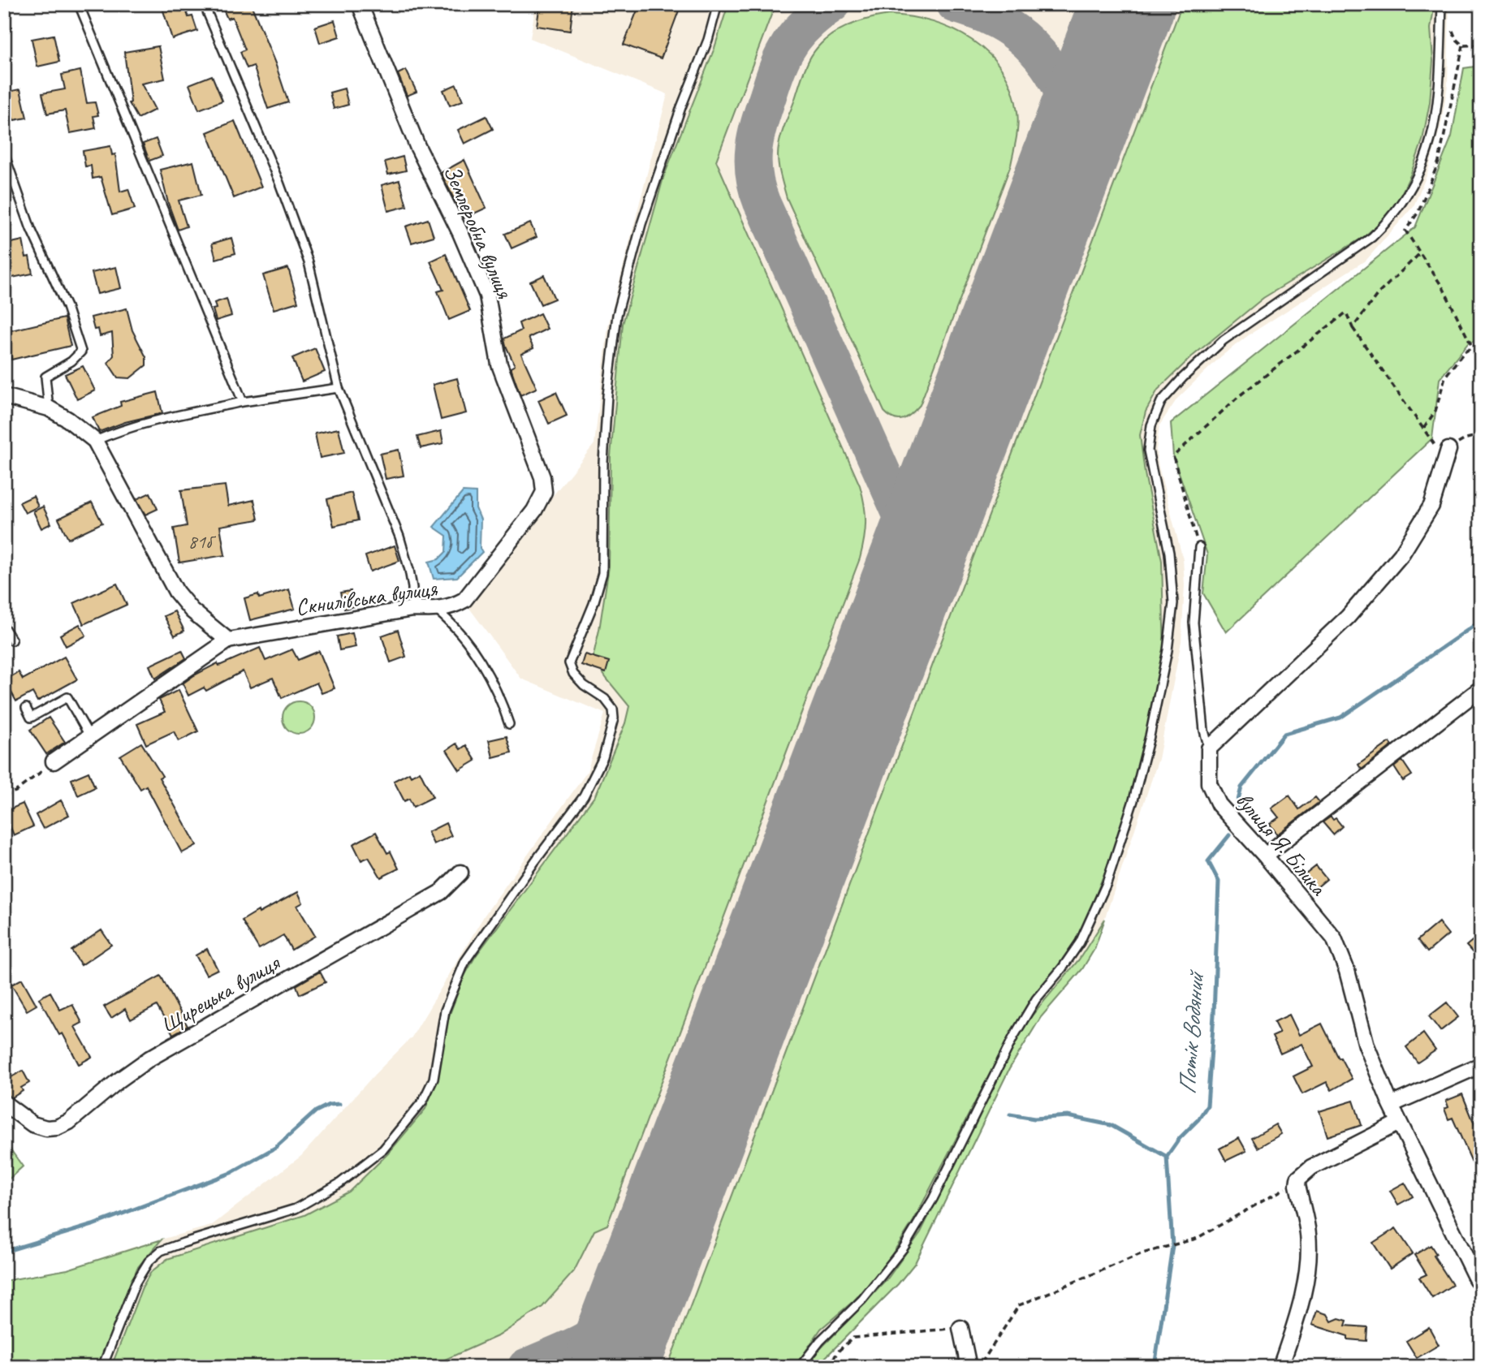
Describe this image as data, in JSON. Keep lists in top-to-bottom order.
{
  "streets": {
    "street": [
      "Землеробна вулиця",
      "Скнилівська вулиця",
      "вулиця Я. Білика",
      "Щирецька вулиця"
    ]
  },
  "crossings": [
    ["Землеробна вулиця", "Скнилівська вулиця"]
  ],
  "water": ["Потік Водяний"],
  "house_numbers": ["81б"]
}
